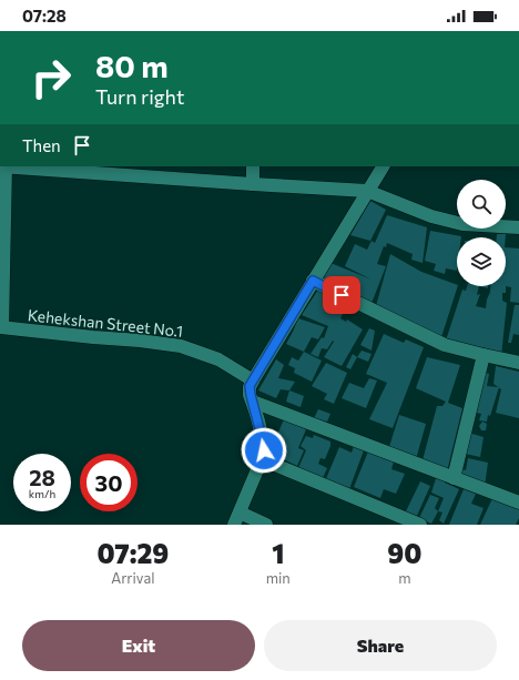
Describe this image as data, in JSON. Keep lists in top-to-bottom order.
{
  "streets": {
    "street": ["Kehekshan Street No.1"]
  },
  "page": {
    "status": "07:28",
    "turn": ["80 m", "Turn right"],
    "then": "Then",
    "speed": "28 km/h",
    "limit": "30",
    "eta": [
      "07:29",
      "Arrival",
      "1",
      "min",
      "90",
      "m"
    ],
    "buttons": ["Exit", "Share"]
  }
}
